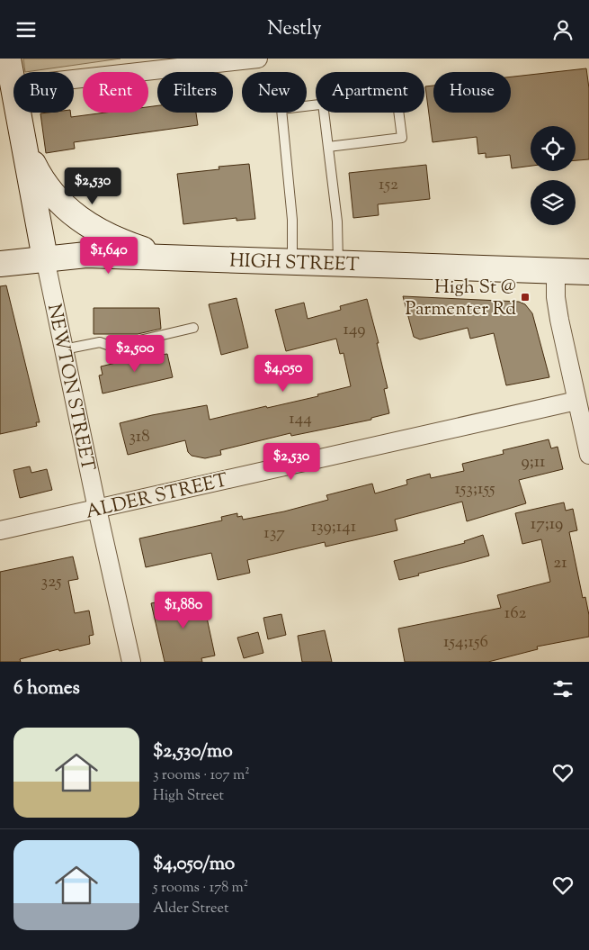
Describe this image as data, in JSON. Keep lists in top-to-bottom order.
{
  "streets": {
    "main road": ["HIGH STREET", "NEWTON STREET"],
    "street": ["ALDER STREET"]
  },
  "crossings": [
    ["HIGH STREET", "NEWTON STREET"],
    ["NEWTON STREET", "ALDER STREET"]
  ],
  "places": {
    "transit": ["High St @ Parmenter Rd"]
  },
  "house_numbers": [
    "152",
    "149",
    "144",
    "318",
    "9;11",
    "153;155",
    "17;19",
    "139;141",
    "137",
    "21",
    "325",
    "162",
    "154;156"
  ],
  "page": {
    "header": "Nestly",
    "chip": [
      "Buy",
      "Rent",
      "Filters",
      "New",
      "Apartment",
      "House"
    ],
    "price": [
      "$2,530",
      "$1,640",
      "$2,500",
      "$4,050",
      "$2,530",
      "$1,880"
    ],
    "heading": "6 homes",
    "list": [
      {
        "name": "$2,530/mo",
        "note": "3 rooms · 107 m² · High Street"
      },
      {
        "name": "$4,050/mo",
        "note": "5 rooms · 178 m² · Alder Street"
      }
    ]
  }
}
